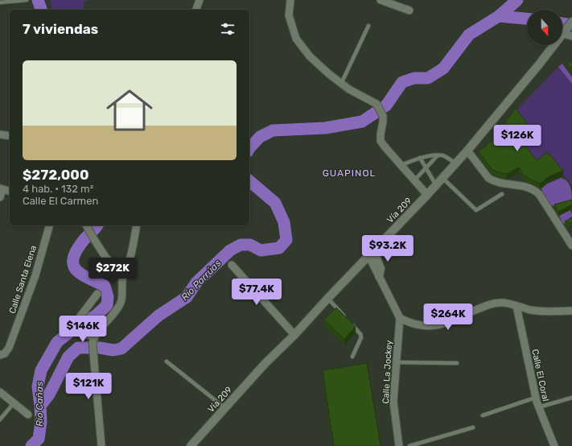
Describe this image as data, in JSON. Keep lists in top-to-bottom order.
{
  "streets": {
    "main road": ["Vía 209"],
    "street": ["Calle Santa Elena", "Calle La Jockey", "Calle El Coral"]
  },
  "districts": ["GUAPINOL"],
  "water": ["Río Parrúas", "Río Cañas"],
  "north": "bottom",
  "page": {
    "heading": "7 viviendas",
    "list": [
      {
        "name": "$272,000",
        "note": "4 hab. · 132 m² · Calle El Carmen"
      }
    ],
    "price": [
      "$126K",
      "$93.2K",
      "$272K",
      "$77.4K",
      "$264K",
      "$146K",
      "$121K"
    ]
  }
}
